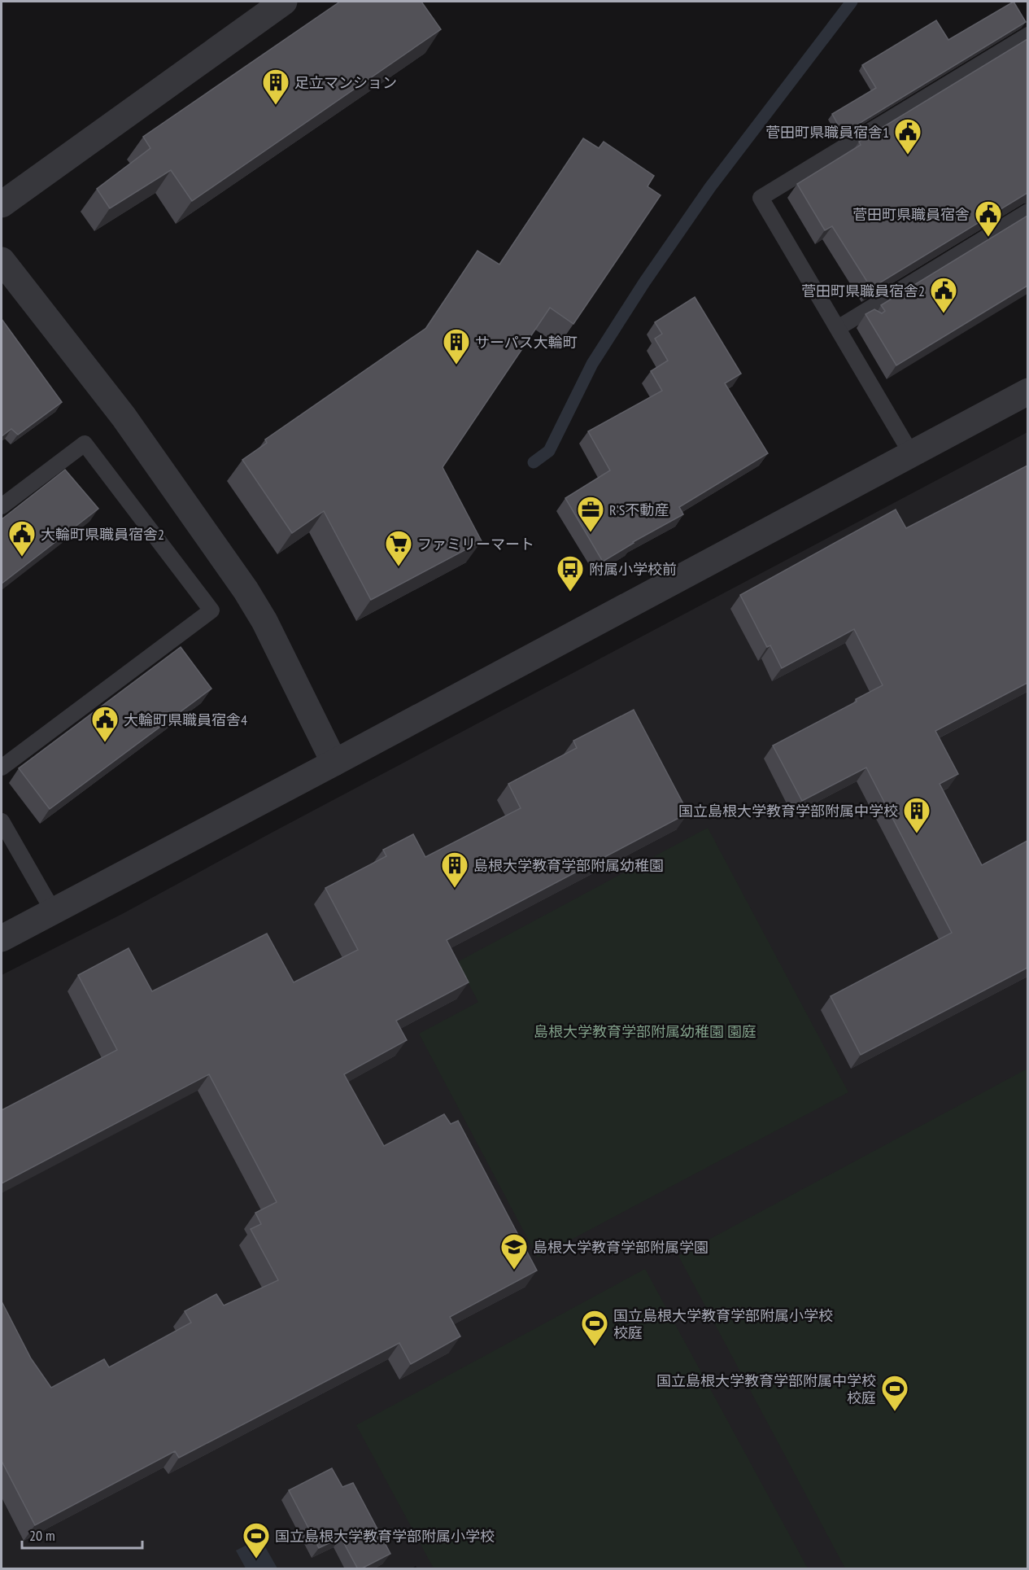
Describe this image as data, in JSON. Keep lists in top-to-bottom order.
{
  "parks": ["島根大学教育学部附属幼稚園 園庭"],
  "places": {
    "building": [
      "足立マンション",
      "サーパス大輪町",
      "国立島根大学教育学部附属中学校",
      "島根大学教育学部附属幼稚園"
    ],
    "public building": [
      "菅田町県職員宿舎1",
      "菅田町県職員宿舎",
      "菅田町県職員宿舎2",
      "大輪町県職員宿舎2",
      "大輪町県職員宿舎4"
    ],
    "office": ["R'S不動産"],
    "supermarket": ["ファミリーマート"],
    "bus stop": ["附属小学校前"],
    "school or university": ["島根大学教育学部附属学園"],
    "sports": ["国立島根大学教育学部附属小学校 校庭", "国立島根大学教育学部附属中学校 校庭", "国立島根大学教育学部附属小学校"]
  },
  "scale_bar": "20 m"
}
